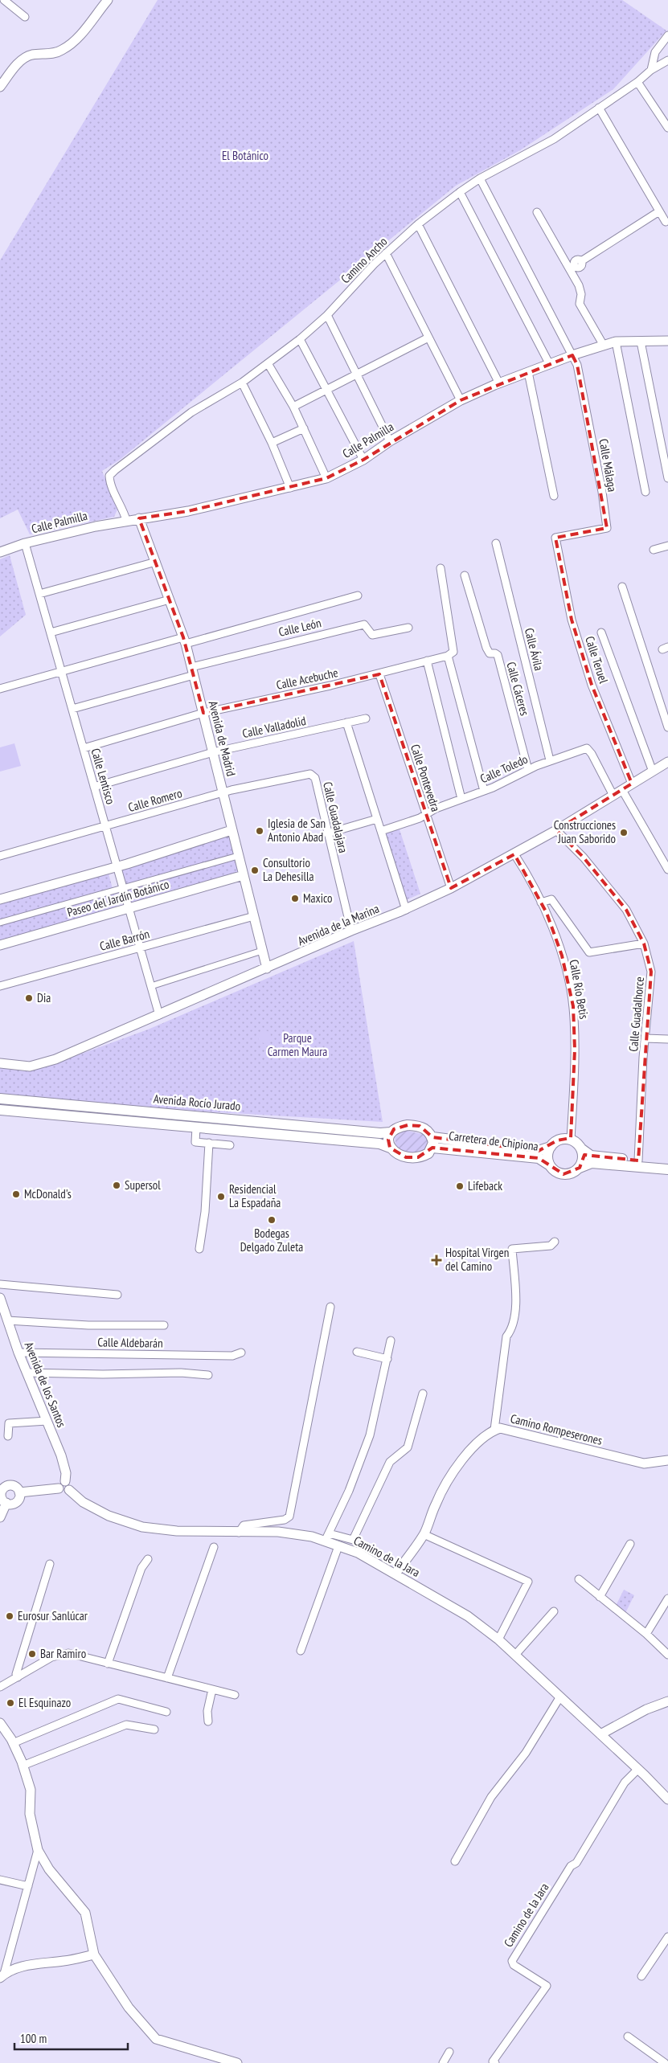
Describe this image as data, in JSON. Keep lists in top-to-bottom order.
{
  "streets": {
    "main road": ["Avenida Rocío Jurado", "Carretera de Chipiona"],
    "street": [
      "Camino Ancho",
      "Calle Palmilla",
      "Calle Málaga",
      "Calle León",
      "Calle Ávila",
      "Calle Teruel",
      "Calle Acebuche",
      "Calle Cáceres",
      "Calle Valladolid",
      "Avenida de Madrid",
      "Calle Toledo",
      "Calle Lentisco",
      "Calle Pontevedra",
      "Calle Romero",
      "Calle Guadalajara",
      "Paseo del Jardín Botánico",
      "Avenida de la Marina",
      "Calle Barrón",
      "Calle Río Betis",
      "Calle Guadalhorce",
      "Calle Aldebarán",
      "Avenida de los Santos",
      "Camino Rompeserones",
      "Camino de la Jara"
    ]
  },
  "crossings": [
    ["Camino Ancho", "Calle Palmilla"],
    ["Calle Palmilla", "Calle Málaga"],
    ["Calle Palmilla", "Avenida de Madrid"],
    ["Calle Palmilla", "Calle Lentisco"],
    ["Calle Málaga", "Calle Teruel"],
    ["Calle León", "Avenida de Madrid"],
    ["Calle Ávila", "Calle Toledo"],
    ["Calle Teruel", "Avenida de la Marina"],
    ["Calle Acebuche", "Avenida de Madrid"],
    ["Calle Acebuche", "Calle Lentisco"],
    ["Calle Acebuche", "Calle Pontevedra"],
    ["Calle Cáceres", "Calle Toledo"],
    ["Calle Valladolid", "Avenida de Madrid"],
    ["Calle Valladolid", "Calle Lentisco"],
    ["Avenida de Madrid", "Calle Romero"],
    ["Avenida de Madrid", "Calle Guadalajara"],
    ["Avenida de Madrid", "Paseo del Jardín Botánico"],
    ["Avenida de Madrid", "Avenida de la Marina"],
    ["Avenida de Madrid", "Calle Barrón"],
    ["Calle Toledo", "Calle Pontevedra"],
    ["Calle Toledo", "Avenida de la Marina"],
    ["Calle Lentisco", "Calle Romero"],
    ["Calle Lentisco", "Paseo del Jardín Botánico"],
    ["Calle Lentisco", "Avenida de la Marina"],
    ["Calle Lentisco", "Calle Barrón"],
    ["Calle Pontevedra", "Avenida de la Marina"],
    ["Calle Romero", "Calle Guadalajara"],
    ["Calle Guadalajara", "Avenida de la Marina"],
    ["Avenida de la Marina", "Calle Río Betis"],
    ["Avenida de la Marina", "Calle Guadalhorce"],
    ["Calle Río Betis", "Carretera de Chipiona"],
    ["Avenida Rocío Jurado", "Carretera de Chipiona"],
    ["Calle Aldebarán", "Avenida de los Santos"],
    ["Avenida de los Santos", "Camino de la Jara"],
    ["Camino Rompeserones", "Camino de la Jara"]
  ],
  "parks": ["El Botánico", "Parque Carmen Maura"],
  "places": {
    "other": [
      "Iglesia de San Antonio Abad",
      "Construcciones Juan Saborido",
      "Consultorio La Dehesilla",
      "Maxico",
      "Dia",
      "Supersol",
      "Lifeback",
      "McDonald's",
      "Residencial La Espadaña",
      "Bodegas Delgado Zuleta",
      "Eurosur Sanlúcar",
      "Bar Ramiro",
      "El Esquinazo"
    ],
    "health": ["Hospital Virgen del Camino"]
  },
  "scale_bar": "100 m"
}
